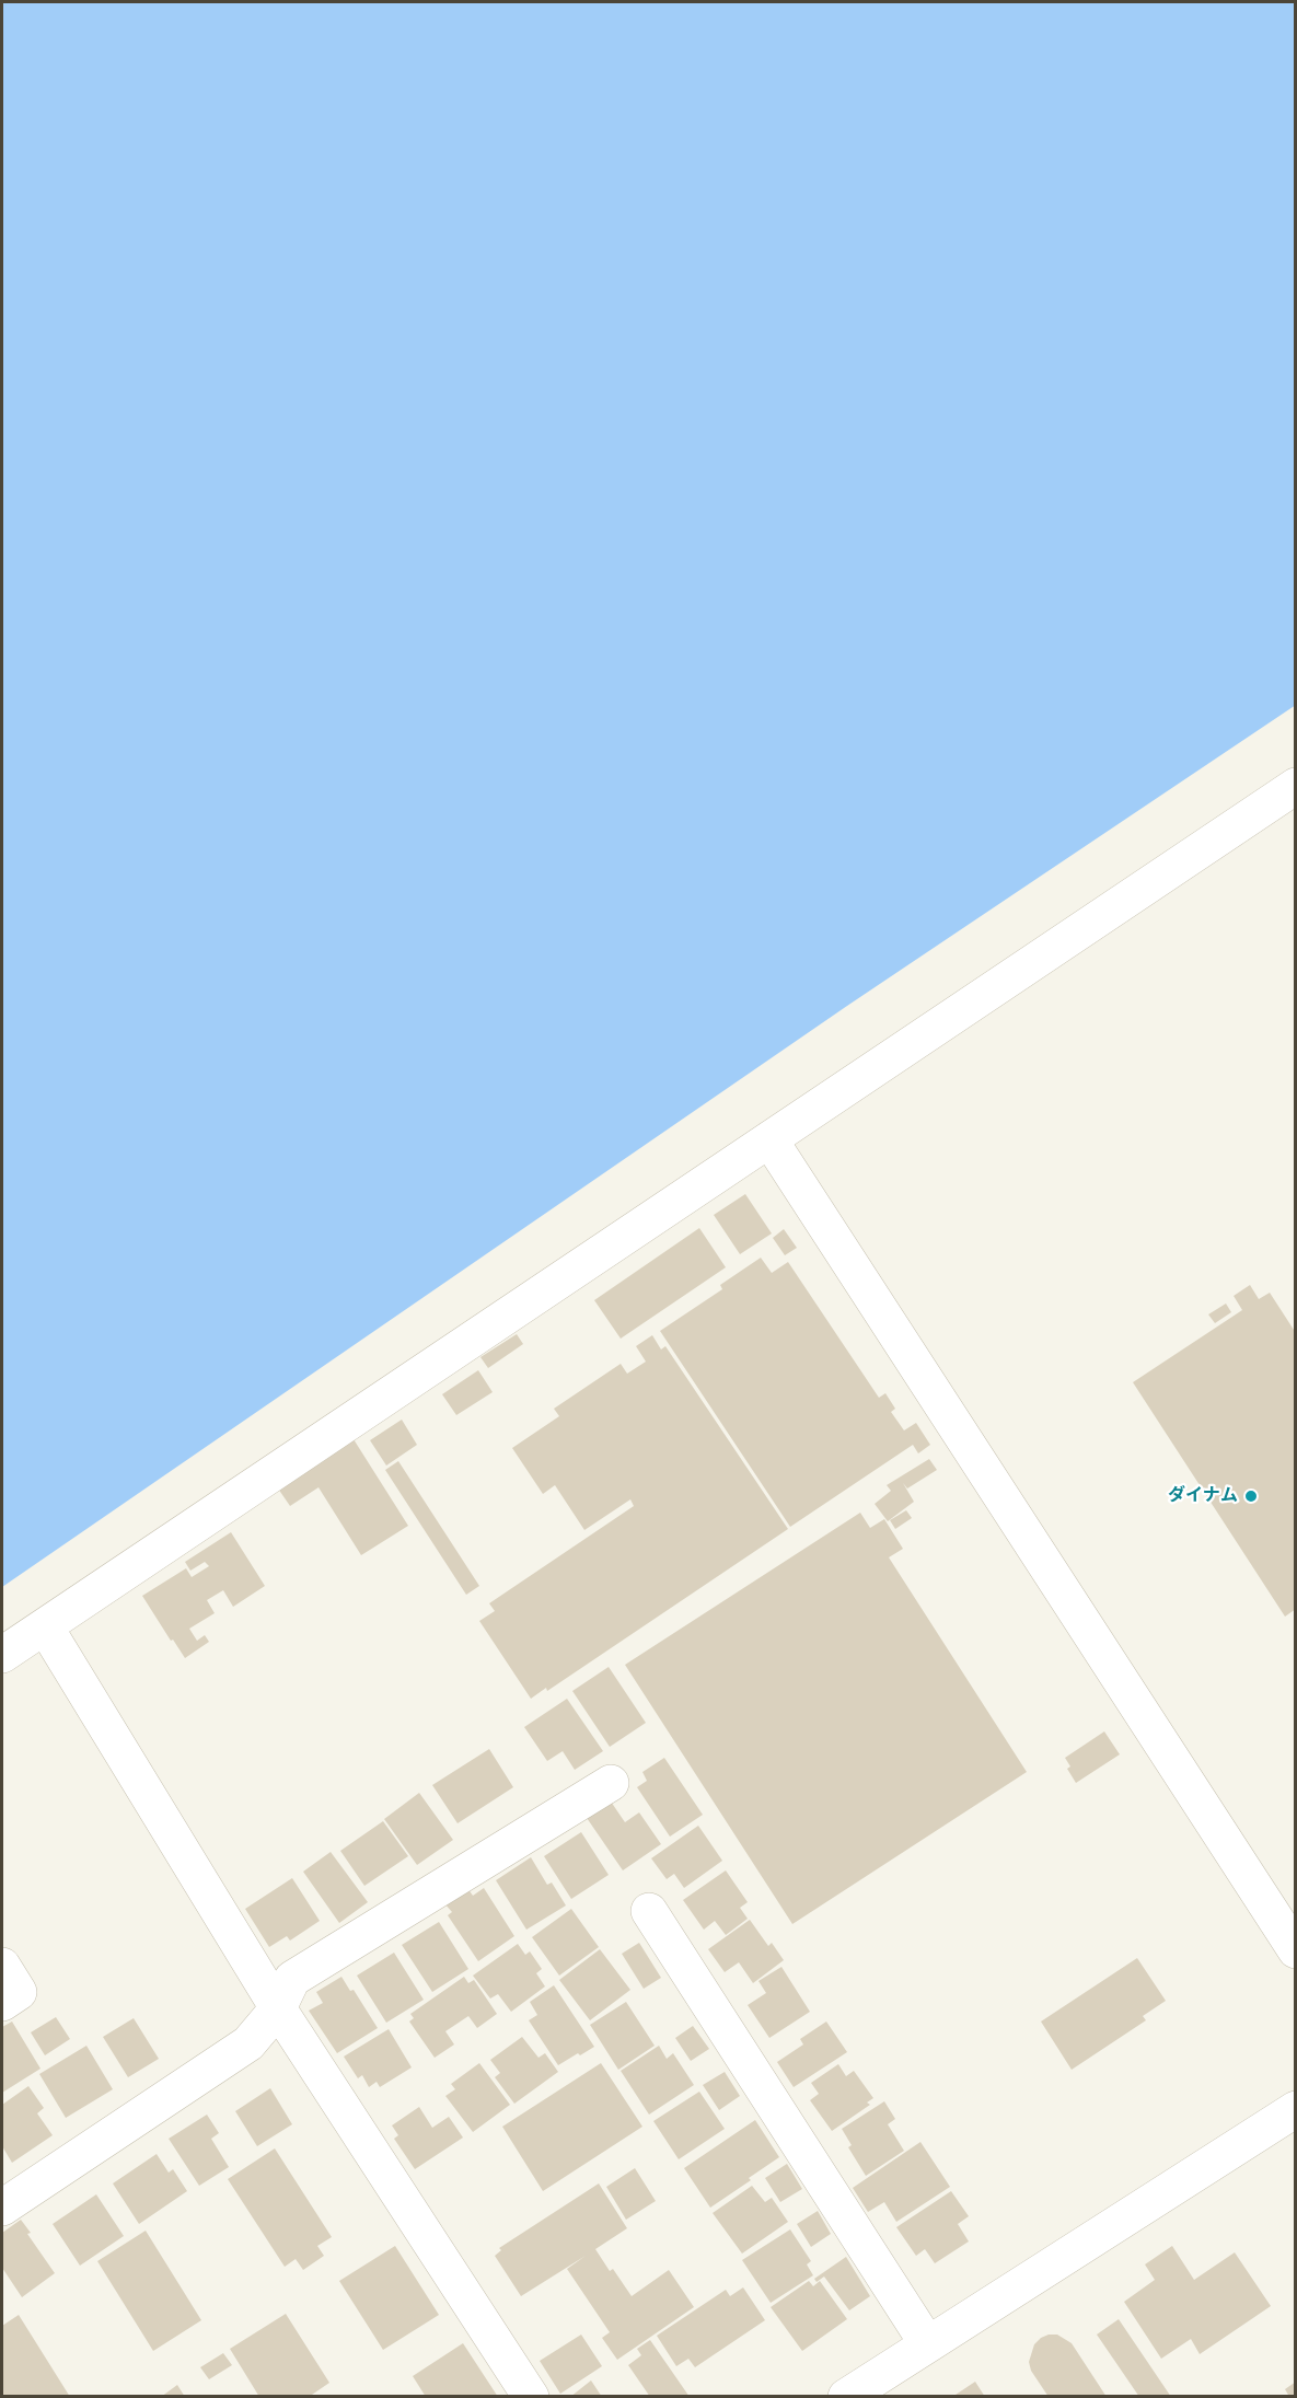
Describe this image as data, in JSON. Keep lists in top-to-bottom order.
{
  "places": ["ダイナム"]
}
